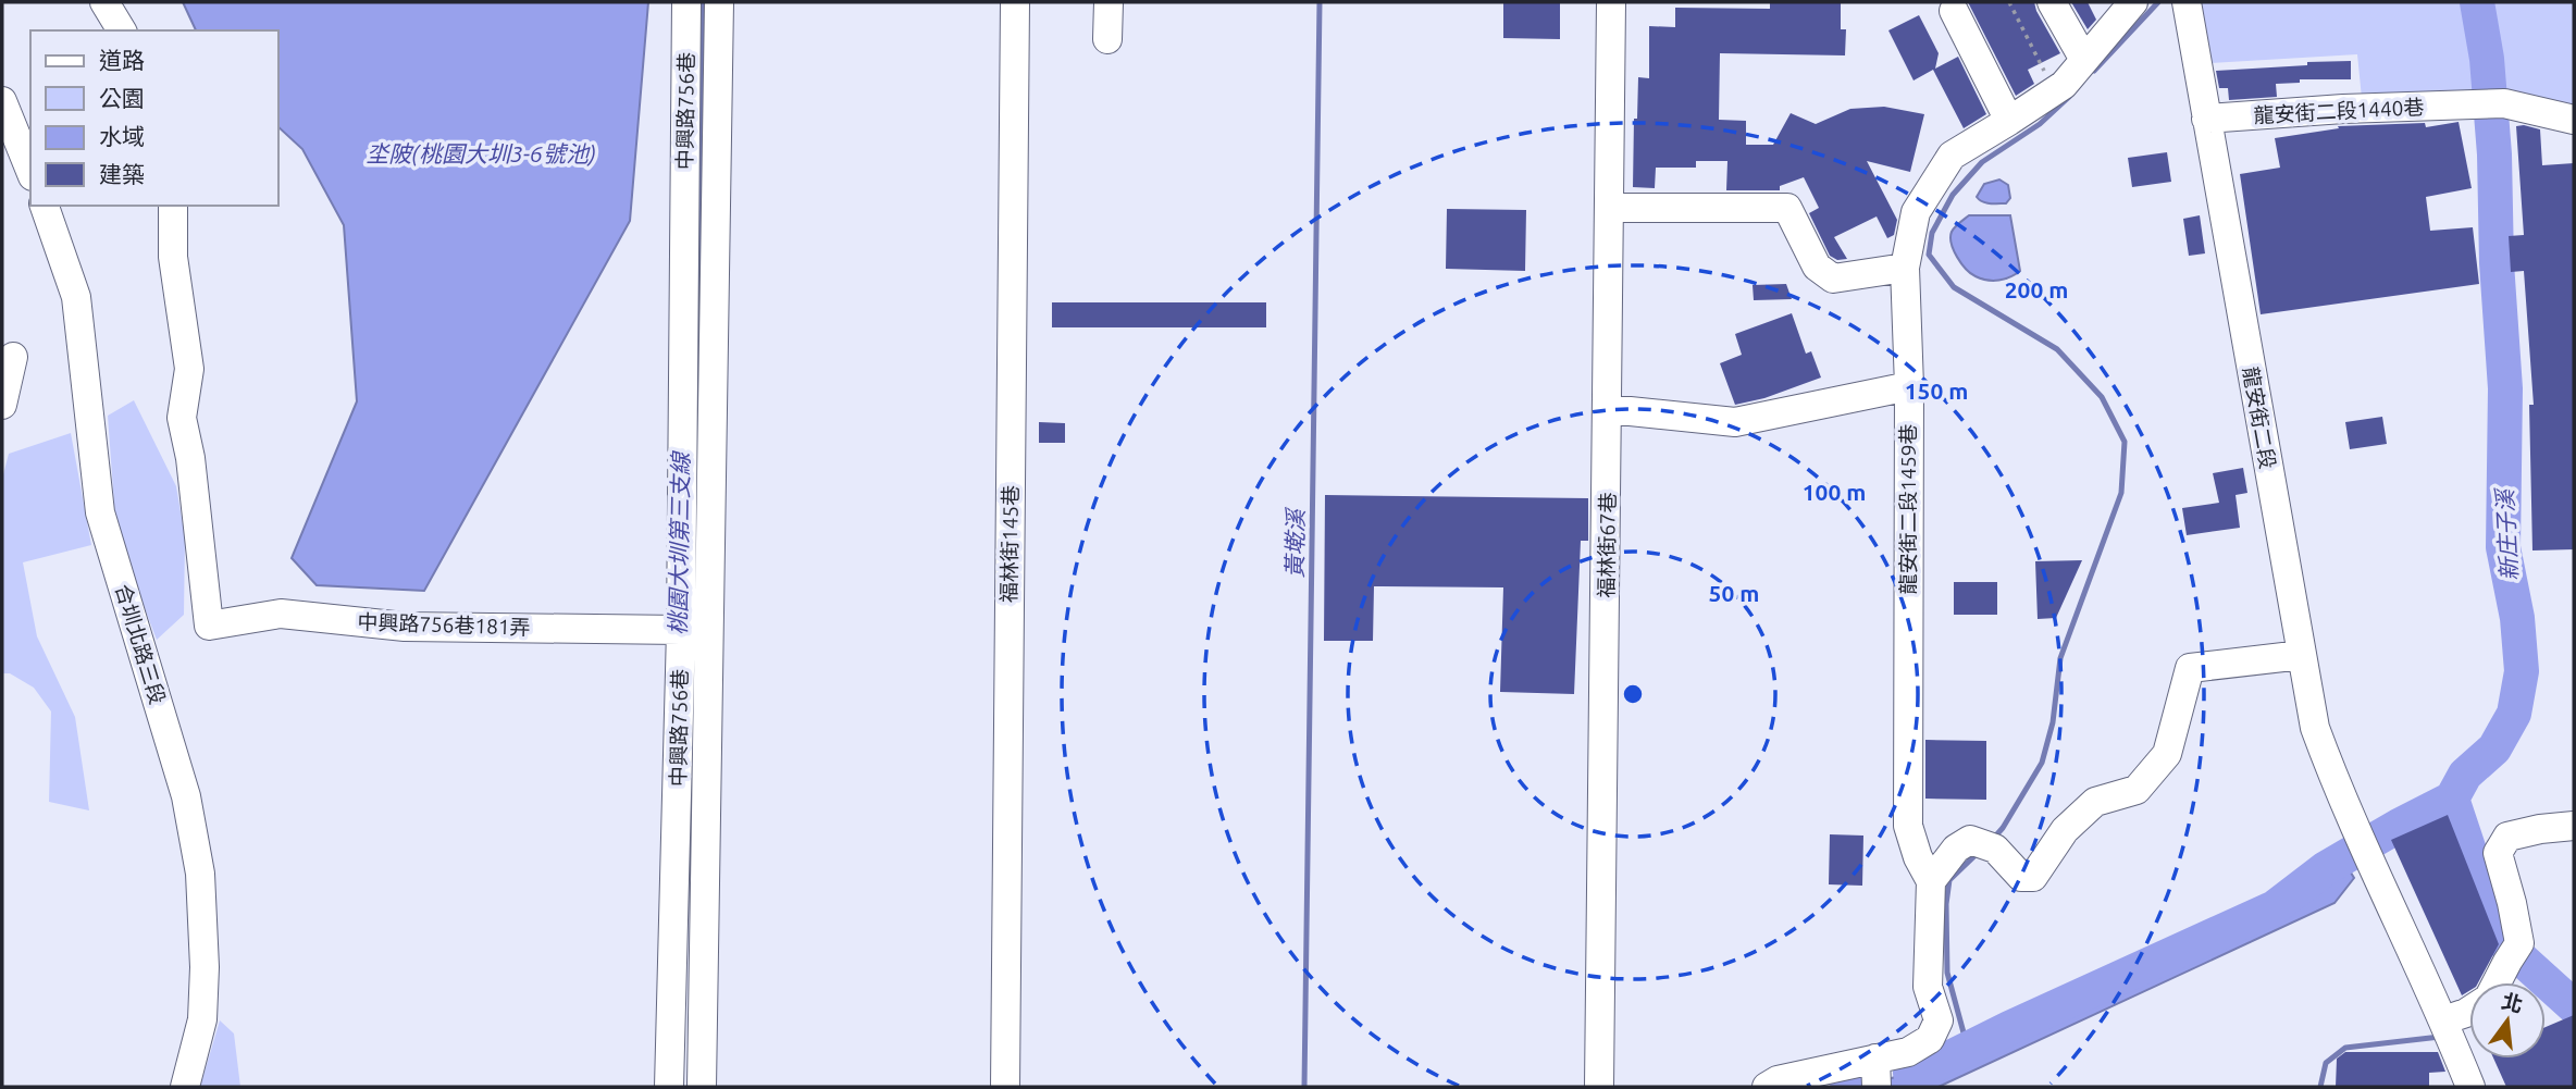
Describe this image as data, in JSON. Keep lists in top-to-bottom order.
{
  "streets": {
    "street": [
      "中興路756巷",
      "龍安街二段1440巷",
      "龍安街二段",
      "龍安街二段1459巷",
      "福林街145巷",
      "福林街67巷",
      "中興路756巷181弄",
      "合圳北路三段"
    ]
  },
  "crossings": [
    ["中興路756巷", "中興路756巷181弄"],
    ["龍安街二段1440巷", "龍安街二段"]
  ],
  "water": [
    "坔陂(桃園大圳3-6號池)",
    "新庄子溪",
    "桃園大圳第三支線",
    "黃墘溪"
  ],
  "legend": [
    "道路",
    "公園",
    "水域",
    "建築"
  ],
  "north": "top",
  "rings": [
    "200 m",
    "150 m",
    "100 m",
    "50 m"
  ]
}
